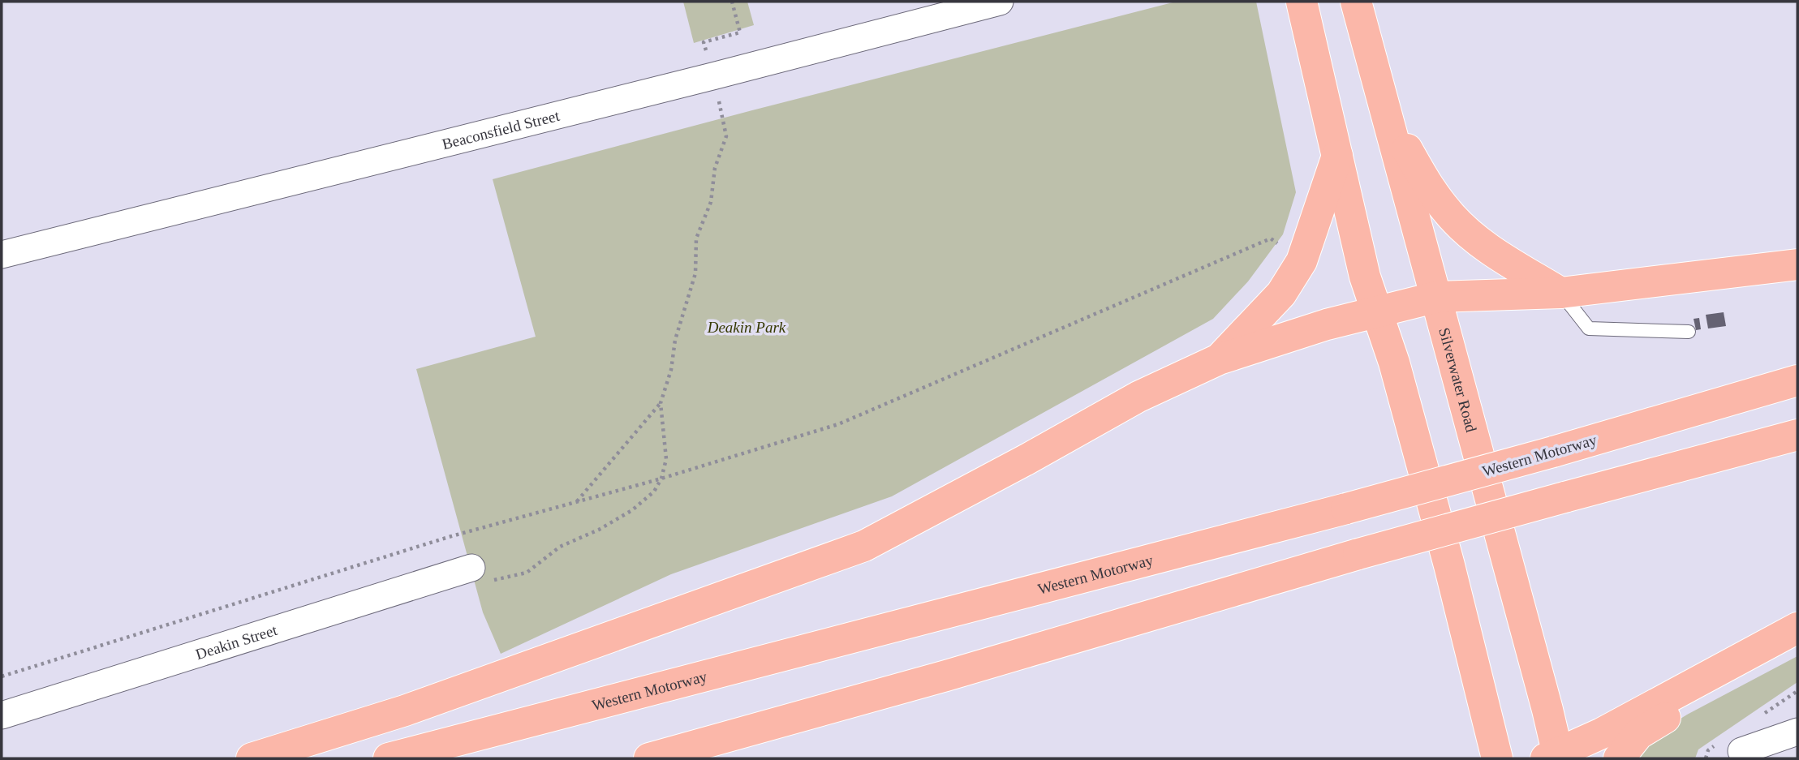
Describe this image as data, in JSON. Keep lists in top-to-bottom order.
{
  "streets": {
    "highway": ["Silverwater Road", "Western Motorway"],
    "street": ["Beaconsfield Street", "Deakin Street"]
  },
  "parks": ["Deakin Park"]
}
